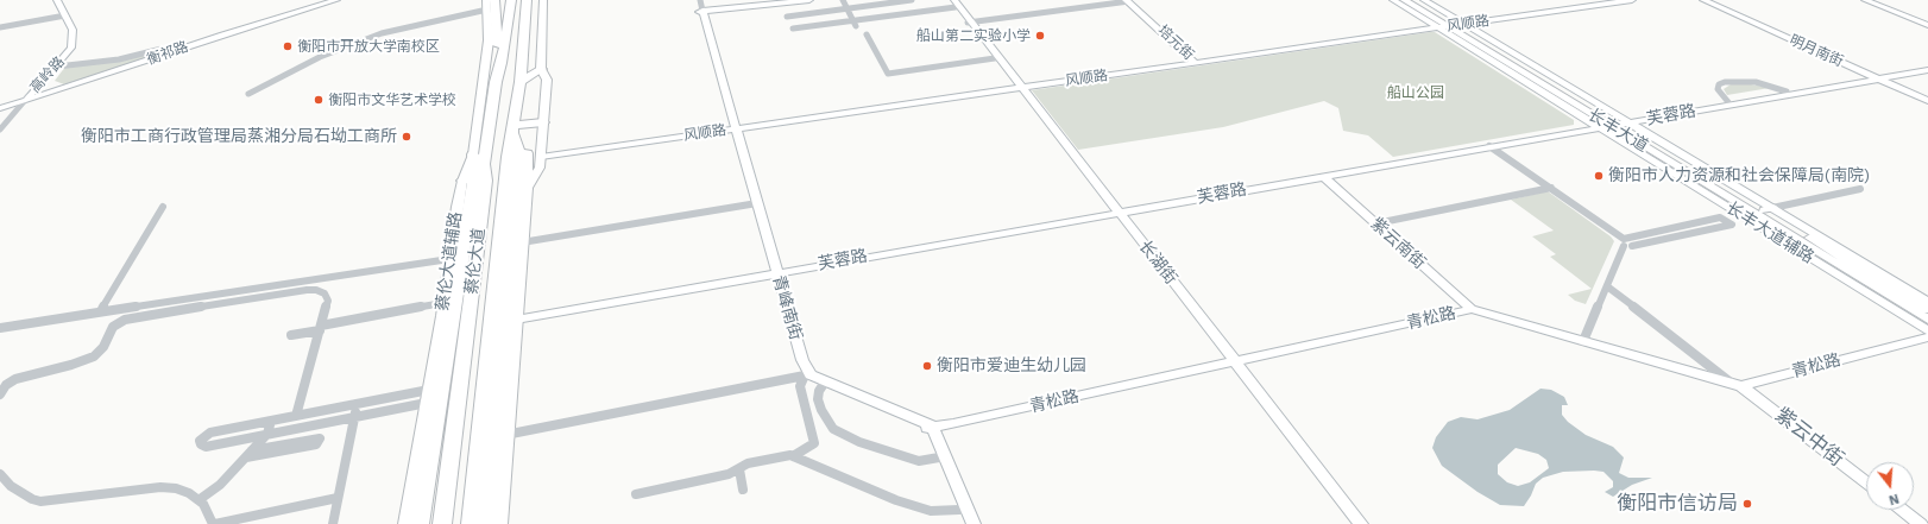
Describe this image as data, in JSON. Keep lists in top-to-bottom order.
{
  "streets": {
    "highway": ["蔡伦大道"],
    "main road": ["长丰大道", "蔡伦大道辅路"],
    "street": [
      "风顺路",
      "培元街",
      "明月南街",
      "衡祁路",
      "高岭路",
      "芙蓉路",
      "长丰大道辅路",
      "紫云南街",
      "长湖街",
      "青峰南街",
      "青松路",
      "紫云中街"
    ]
  },
  "crossings": [
    ["风顺路", "培元街"],
    ["风顺路", "长丰大道"],
    ["风顺路", "长丰大道辅路"],
    ["风顺路", "长湖街"],
    ["风顺路", "青峰南街"],
    ["明月南街", "芙蓉路"],
    ["衡祁路", "高岭路"],
    ["芙蓉路", "长丰大道"],
    ["芙蓉路", "长丰大道辅路"],
    ["芙蓉路", "长湖街"],
    ["芙蓉路", "青峰南街"],
    ["长丰大道", "长丰大道辅路"],
    ["紫云南街", "青松路"],
    ["长湖街", "青松路"],
    ["青松路", "紫云中街"]
  ],
  "parks": ["船山公园"],
  "places": [
    "船山第二实验小学",
    "衡阳市开放大学南校区",
    "衡阳市文华艺术学校",
    "衡阳市工商行政管理局蒸湘分局石坳工商所",
    "衡阳市人力资源和社会保障局(南院)",
    "衡阳市爱迪生幼儿园",
    "衡阳市信访局"
  ],
  "north": "bottom"
}
